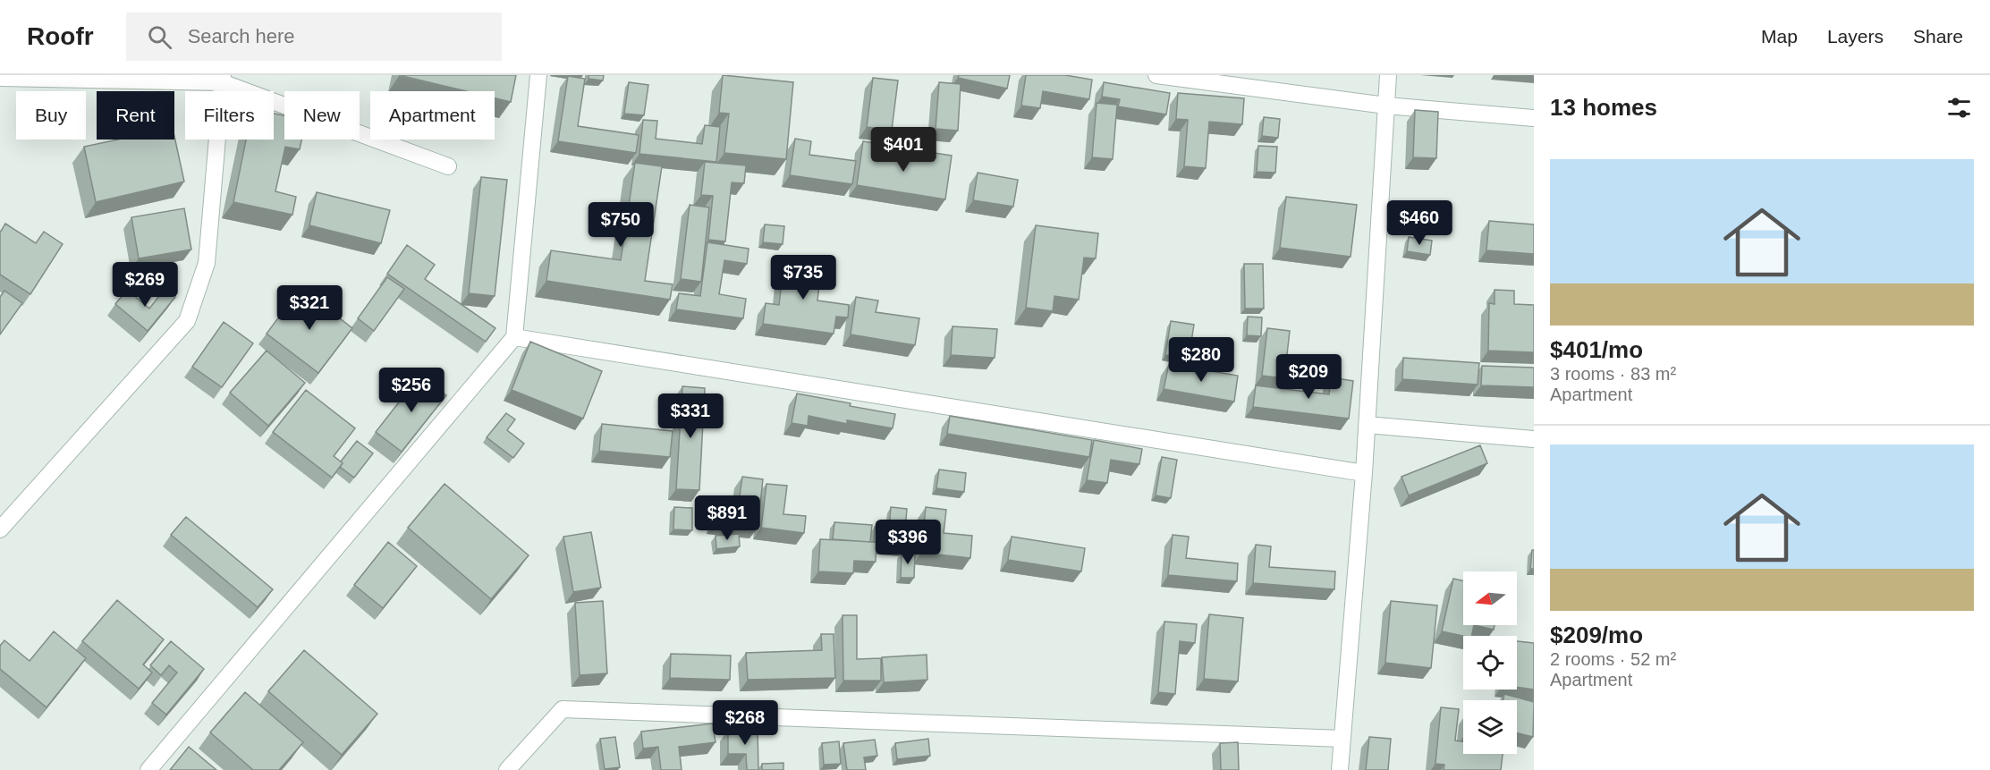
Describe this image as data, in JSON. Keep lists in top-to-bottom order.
{
  "north": "left",
  "page": {
    "header": "Roofr",
    "search": "Search here",
    "nav": ["Map", "Layers", "Share"],
    "heading": "13 homes",
    "chip": [
      "Buy",
      "Rent",
      "Filters",
      "New",
      "Apartment"
    ],
    "price": [
      "$401",
      "$460",
      "$750",
      "$735",
      "$269",
      "$321",
      "$280",
      "$209",
      "$256",
      "$331",
      "$891",
      "$396",
      "$268"
    ],
    "list": [
      {
        "name": "$401/mo",
        "note": "3 rooms · 83 m² · Apartment"
      },
      {
        "name": "$209/mo",
        "note": "2 rooms · 52 m² · Apartment"
      }
    ]
  }
}
